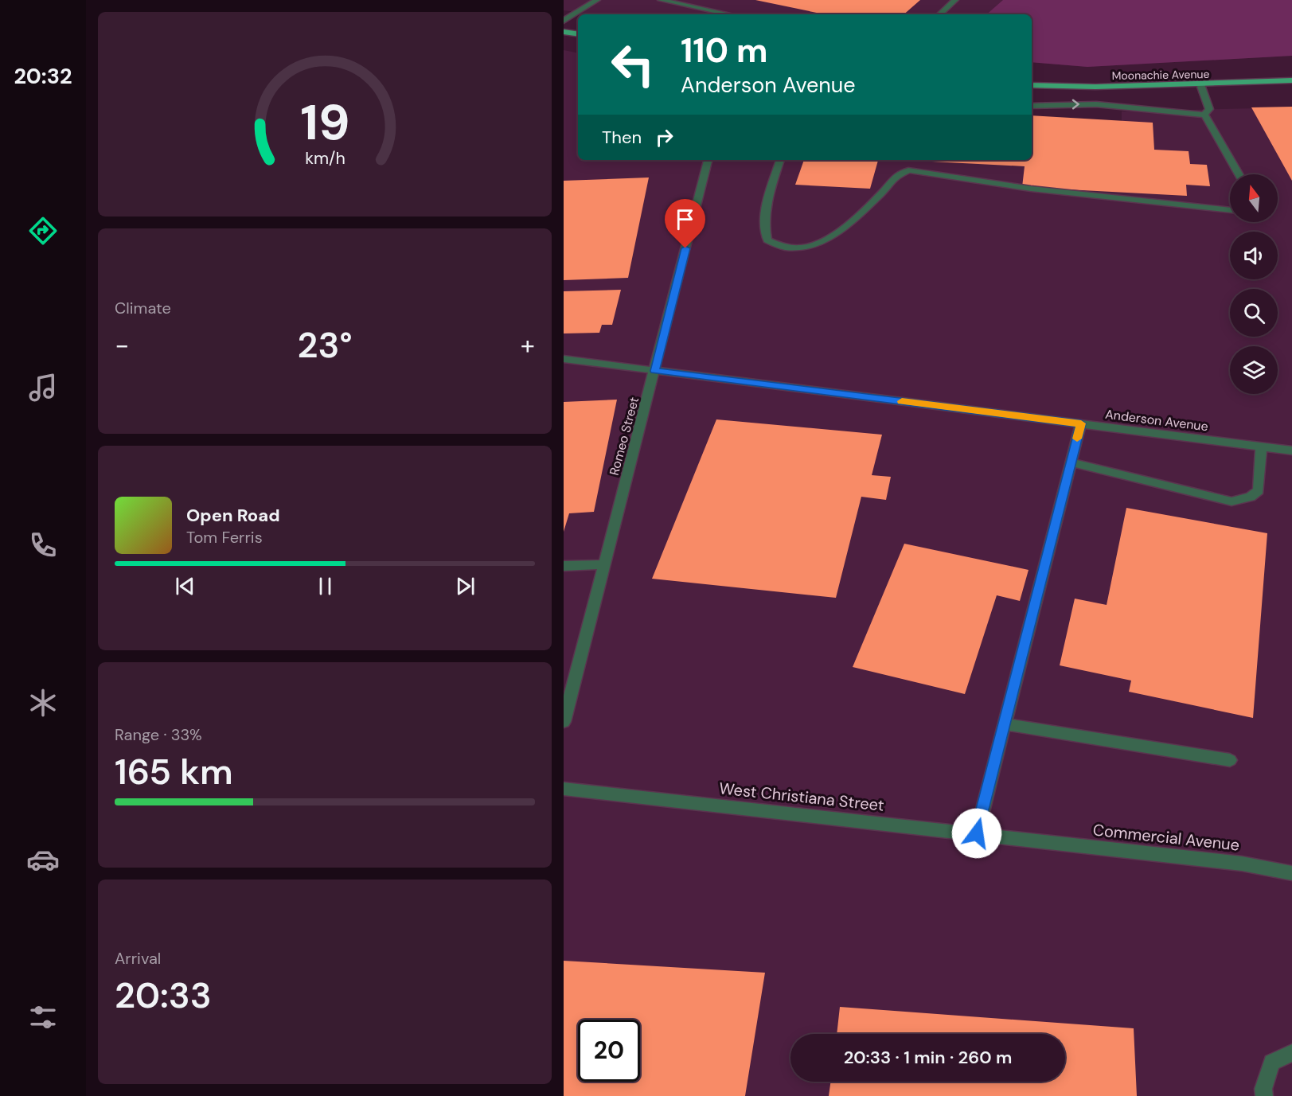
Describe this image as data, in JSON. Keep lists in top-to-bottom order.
{
  "streets": {
    "main road": ["Moonachie Avenue"],
    "street": [
      "Anderson Avenue",
      "Romeo Street",
      "West Christiana Street",
      "Commercial Avenue"
    ]
  },
  "crossings": [
    ["Anderson Avenue", "Romeo Street"],
    ["West Christiana Street", "Commercial Avenue"]
  ],
  "north": "top",
  "page": {
    "tabs": "20:32",
    "turn": ["110 m", "Anderson Avenue"],
    "then": "Then",
    "tile": [
      "Climate",
      ["Range · 33%", "165 km"],
      ["Arrival", "20:33"]
    ],
    "heat": ["−", "23°", "+"],
    "song": ["Open Road", "Tom Ferris"],
    "limit": "20",
    "trip": "20:33 · 1 min · 260 m",
    "gauge": ["19", "km/h"]
  }
}
